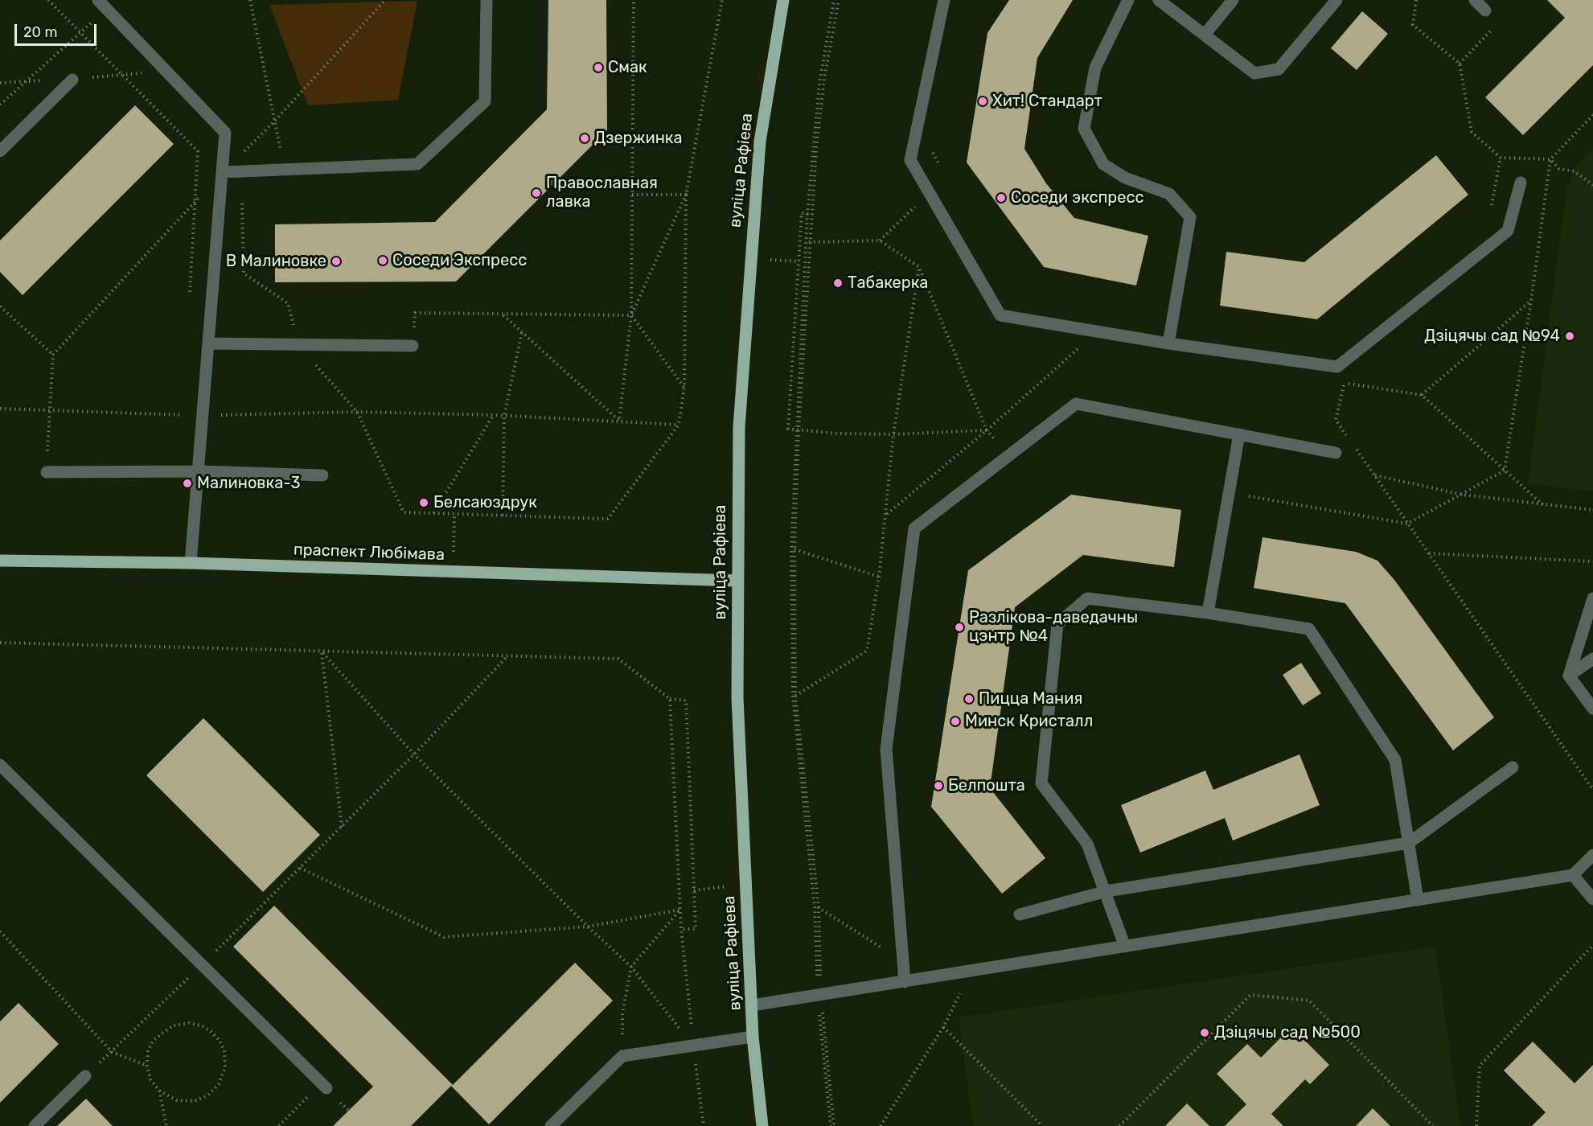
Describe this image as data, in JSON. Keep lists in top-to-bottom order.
{
  "streets": {
    "main road": ["вуліца Рафіева", "праспект Любімава"]
  },
  "crossings": [
    ["вуліца Рафіева", "праспект Любімава"]
  ],
  "places": [
    "Смак",
    "Хит! Стандарт",
    "Дзержинка",
    "Православная лавка",
    "Соседи экспресс",
    "Соседи Экспресс",
    "В Малиновке",
    "Табакерка",
    "Дзіцячы сад №94",
    "Малиновка-3",
    "Белсаюздрук",
    "Разлікова-даведачны цэнтр №4",
    "Пицца Мания",
    "Минск Кристалл",
    "Белпошта",
    "Дзіцячы сад №500"
  ],
  "scale_bar": "20 m"
}
